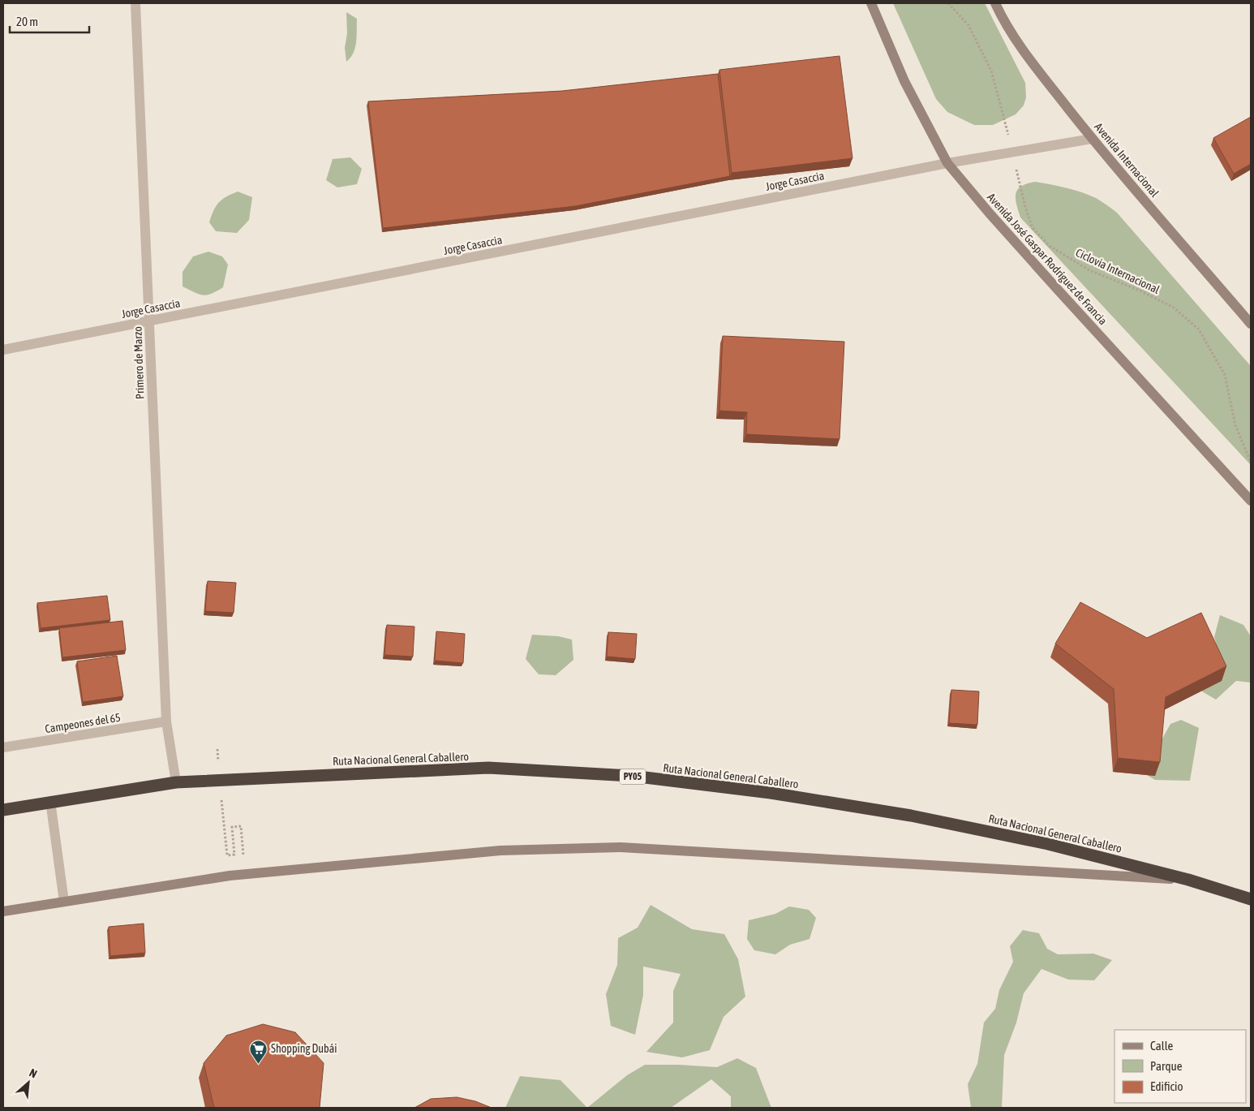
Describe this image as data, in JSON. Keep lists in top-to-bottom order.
{
  "streets": {
    "highway": ["Ruta Nacional General Caballero", "PY05"],
    "street": [
      "Avenida Internacional",
      "Jorge Casaccia",
      "Avenida José Gaspar Rodríguez de Francia",
      "Primero de Marzo",
      "Campeones del 65"
    ],
    "path": ["Ciclovia Internacional"]
  },
  "crossings": [
    ["Avenida Internacional", "Jorge Casaccia"],
    ["Jorge Casaccia", "Avenida José Gaspar Rodríguez de Francia"],
    ["Jorge Casaccia", "Ciclovia Internacional"],
    ["Jorge Casaccia", "Primero de Marzo"],
    ["Primero de Marzo", "Campeones del 65"],
    ["Primero de Marzo", "Ruta Nacional General Caballero"]
  ],
  "places": {
    "supermarket": ["Shopping Dubái"]
  },
  "legend": ["Calle", "Parque", "Edificio"],
  "scale_bar": "20 m",
  "north": "top right"
}
